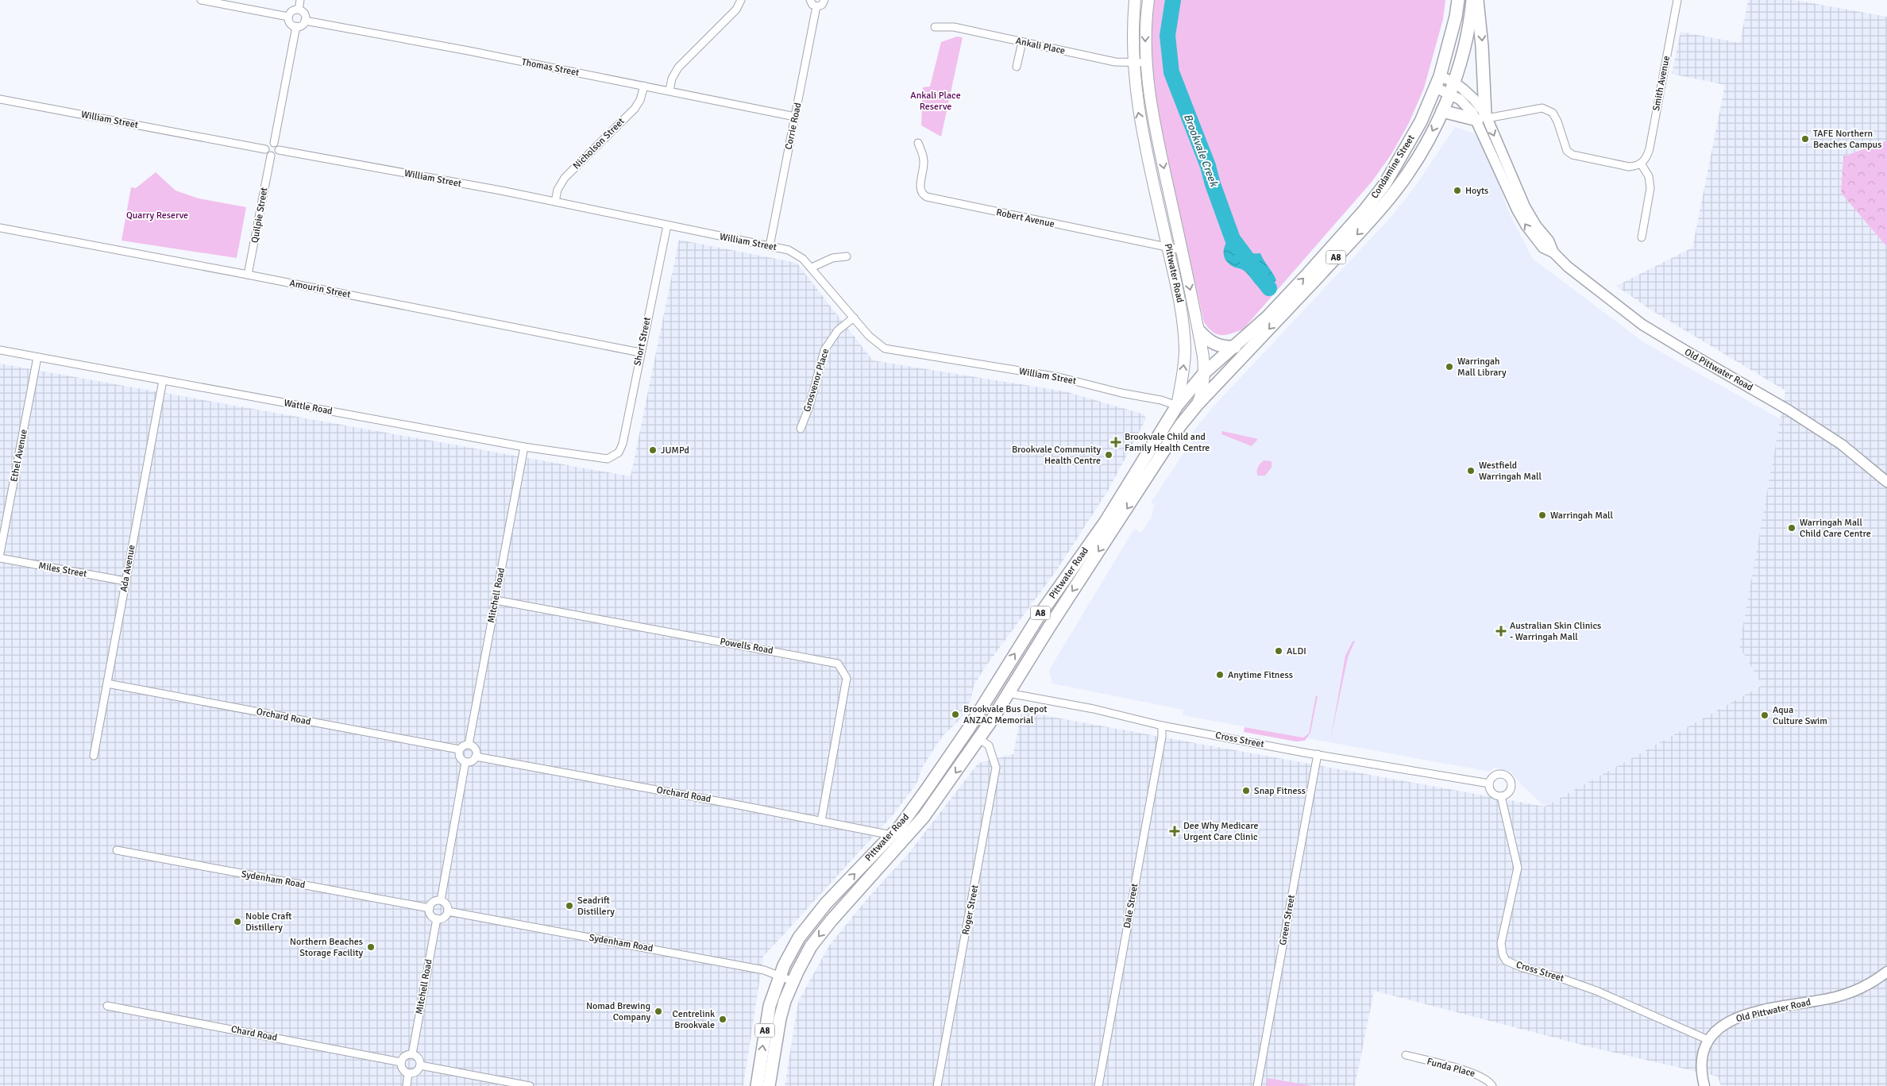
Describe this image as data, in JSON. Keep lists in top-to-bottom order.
{
  "streets": {
    "highway": [
      "Condamine Street",
      "A8",
      "Pittwater Road",
      "Cross Street"
    ],
    "street": [
      "Ankali Place",
      "Thomas Street",
      "Smith Avenue",
      "William Street",
      "Corrie Road",
      "Nicholson Street",
      "Quilpie Street",
      "Robert Avenue",
      "Amourin Street",
      "Short Street",
      "Old Pittwater Road",
      "Grosvenor Place",
      "Wattle Road",
      "Ethel Avenue",
      "Ada Avenue",
      "Miles Street",
      "Mitchell Road",
      "Powells Road",
      "Orchard Road",
      "Sydenham Road",
      "Dale Street",
      "Roger Street",
      "Green Street",
      "Chard Road",
      "Funda Place"
    ]
  },
  "crossings": [
    ["Ankali Place", "Pittwater Road"],
    ["Thomas Street", "Corrie Road"],
    ["Thomas Street", "Nicholson Street"],
    ["William Street", "Corrie Road"],
    ["William Street", "Nicholson Street"],
    ["William Street", "Condamine Street"],
    ["William Street", "Quilpie Street"],
    ["William Street", "Pittwater Road"],
    ["William Street", "Short Street"],
    ["William Street", "Grosvenor Place"],
    ["Condamine Street", "Pittwater Road"],
    ["Condamine Street", "Old Pittwater Road"],
    ["Quilpie Street", "Amourin Street"],
    ["Robert Avenue", "Pittwater Road"],
    ["Pittwater Road", "Orchard Road"],
    ["Pittwater Road", "Cross Street"],
    ["Pittwater Road", "Sydenham Road"],
    ["Pittwater Road", "Roger Street"],
    ["Amourin Street", "Short Street"],
    ["Short Street", "Wattle Road"],
    ["Old Pittwater Road", "Cross Street"],
    ["Wattle Road", "Ethel Avenue"],
    ["Wattle Road", "Ada Avenue"],
    ["Wattle Road", "Mitchell Road"],
    ["Ada Avenue", "Miles Street"],
    ["Ada Avenue", "Orchard Road"],
    ["Mitchell Road", "Powells Road"],
    ["Mitchell Road", "Orchard Road"],
    ["Mitchell Road", "Sydenham Road"],
    ["Mitchell Road", "Chard Road"],
    ["Powells Road", "Orchard Road"],
    ["Cross Street", "Dale Street"],
    ["Cross Street", "Green Street"]
  ],
  "water": ["Brookvale Creek"],
  "parks": ["Ankali Place Reserve", "Quarry Reserve"],
  "places": {
    "other": [
      "TAFE Northern Beaches Campus",
      "Hoyts",
      "Warringah Mall Library",
      "JUMPd",
      "Brookvale Community Health Centre",
      "Westfield Warringah Mall",
      "Warringah Mall",
      "Warringah Mall Child Care Centre",
      "ALDI",
      "Anytime Fitness",
      "Brookvale Bus Depot ANZAC Memorial",
      "Aqua Culture Swim",
      "Snap Fitness",
      "Seadrift Distillery",
      "Noble Craft Distillery",
      "Northern Beaches Storage Facility",
      "Nomad Brewing Company",
      "Centrelink Brookvale"
    ],
    "health": ["Brookvale Child and Family Health Centre", "Australian Skin Clinics - Warringah Mall", "Dee Why Medicare Urgent Care Clinic"]
  }
}
